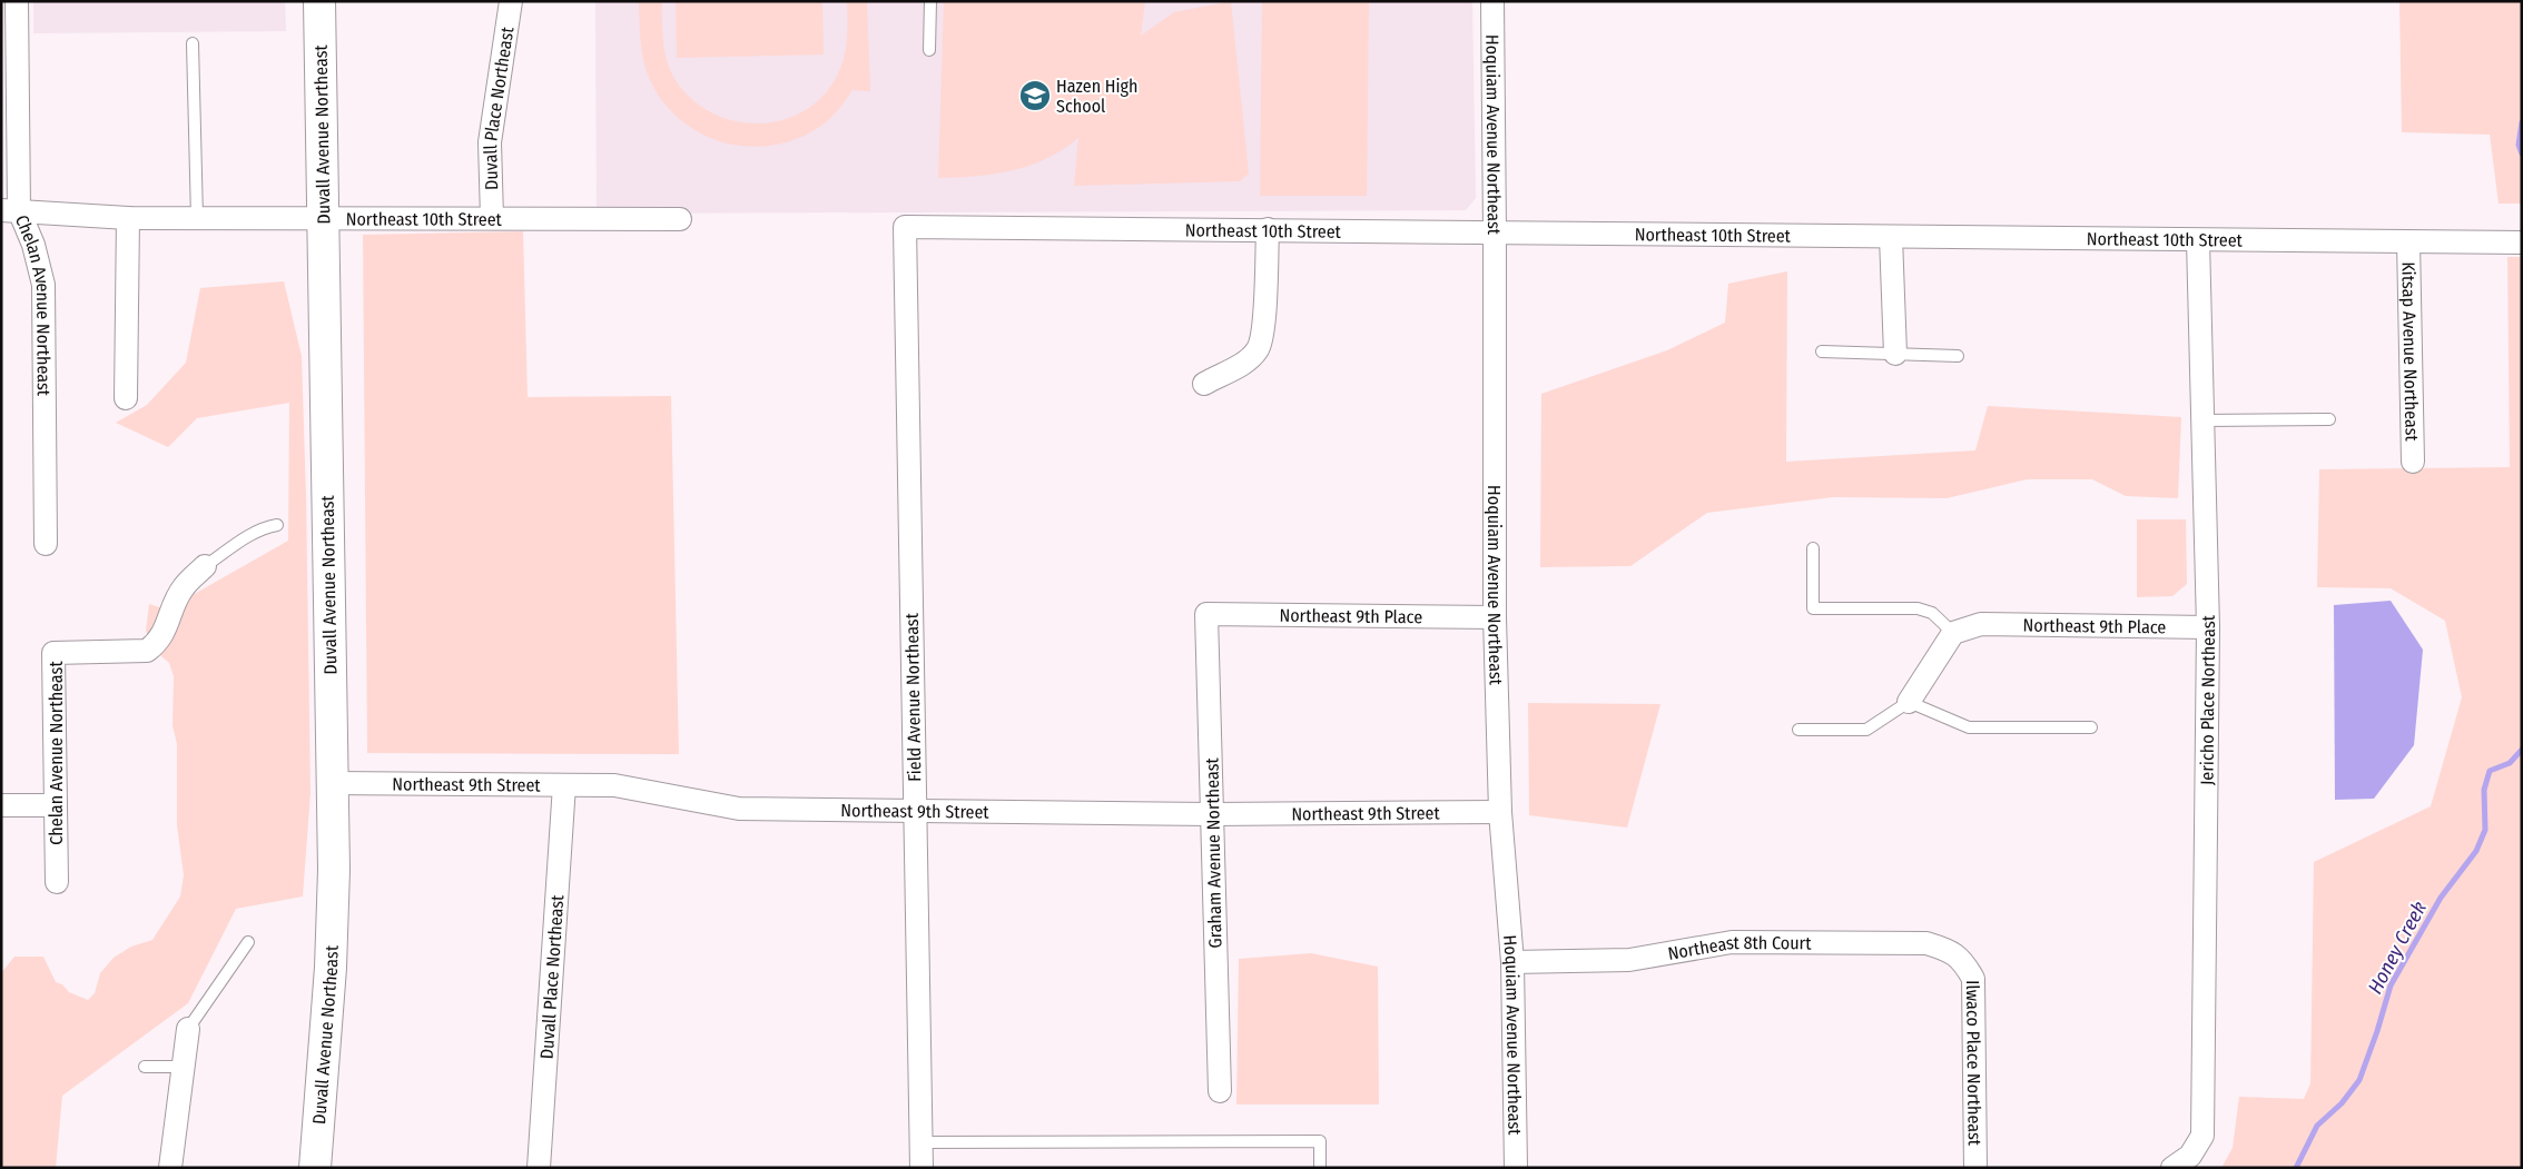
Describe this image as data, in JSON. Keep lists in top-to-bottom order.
{
  "streets": {
    "main road": ["Duvall Avenue Northeast"],
    "street": [
      "Duvall Place Northeast",
      "Hoquiam Avenue Northeast",
      "Northeast 10th Street",
      "Chelan Avenue Northeast",
      "Kitsap Avenue Northeast",
      "Northeast 9th Place",
      "Field Avenue Northeast",
      "Jericho Place Northeast",
      "Northeast 9th Street",
      "Graham Avenue Northeast",
      "Northeast 8th Court",
      "Ilwaco Place Northeast"
    ]
  },
  "crossings": [
    ["Duvall Place Northeast", "Northeast 10th Street"],
    ["Duvall Place Northeast", "Northeast 9th Street"],
    ["Duvall Avenue Northeast", "Northeast 10th Street"],
    ["Duvall Avenue Northeast", "Northeast 9th Street"],
    ["Hoquiam Avenue Northeast", "Northeast 10th Street"],
    ["Hoquiam Avenue Northeast", "Northeast 9th Place"],
    ["Hoquiam Avenue Northeast", "Northeast 9th Street"],
    ["Hoquiam Avenue Northeast", "Northeast 8th Court"],
    ["Northeast 10th Street", "Chelan Avenue Northeast"],
    ["Northeast 10th Street", "Kitsap Avenue Northeast"],
    ["Northeast 10th Street", "Field Avenue Northeast"],
    ["Northeast 10th Street", "Jericho Place Northeast"],
    ["Northeast 9th Place", "Jericho Place Northeast"],
    ["Northeast 9th Place", "Graham Avenue Northeast"],
    ["Field Avenue Northeast", "Northeast 9th Street"],
    ["Northeast 9th Street", "Graham Avenue Northeast"],
    ["Northeast 8th Court", "Ilwaco Place Northeast"]
  ],
  "water": ["Honey Creek"],
  "places": {
    "school or university": ["Hazen High School"]
  }
}
